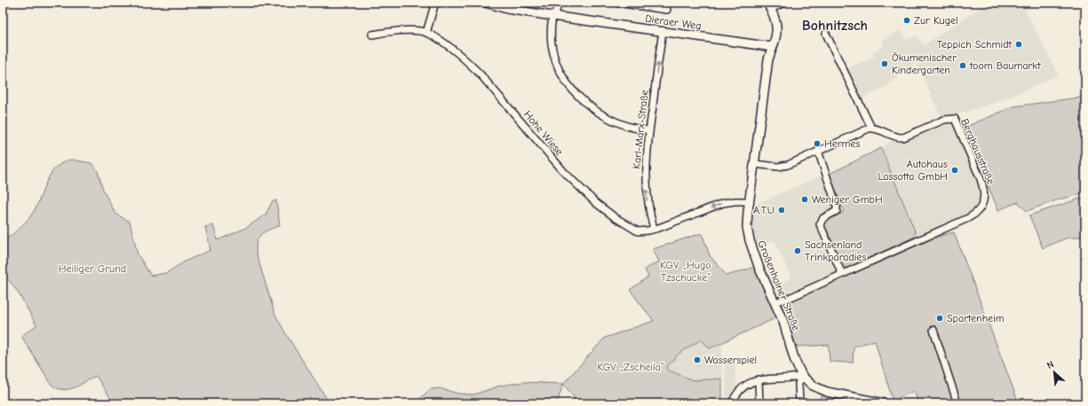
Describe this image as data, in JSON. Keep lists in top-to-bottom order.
{
  "streets": {
    "main road": ["Dieraer Weg", "Großenhainer Straße"],
    "street": ["Karl-Marx-Straße", "Hohe Wiese", "Berghausstraße"]
  },
  "crossings": [
    ["Dieraer Weg", "Karl-Marx-Straße"],
    ["Dieraer Weg", "Großenhainer Straße"],
    ["Karl-Marx-Straße", "Hohe Wiese"],
    ["Hohe Wiese", "Großenhainer Straße"],
    ["Berghausstraße", "Großenhainer Straße"]
  ],
  "one_way": ["Karl-Marx-Straße"],
  "districts": ["Bohnitzsch"],
  "parks": ["KGV „Hugo Tzschucke“", "Heiliger Grund", "KGV „Zscheila“"],
  "places": [
    "Zur Kugel",
    "Teppich Schmidt",
    "Ökumenischer Kindergarten",
    "toom Baumarkt",
    "Hermes",
    "Autohaus Lassotta GmbH",
    "Weniger GmbH",
    "A.T.U",
    "Sachsenland Trinkparadies",
    "Spartenheim",
    "Wasserspiel"
  ],
  "north": "top left"
}
